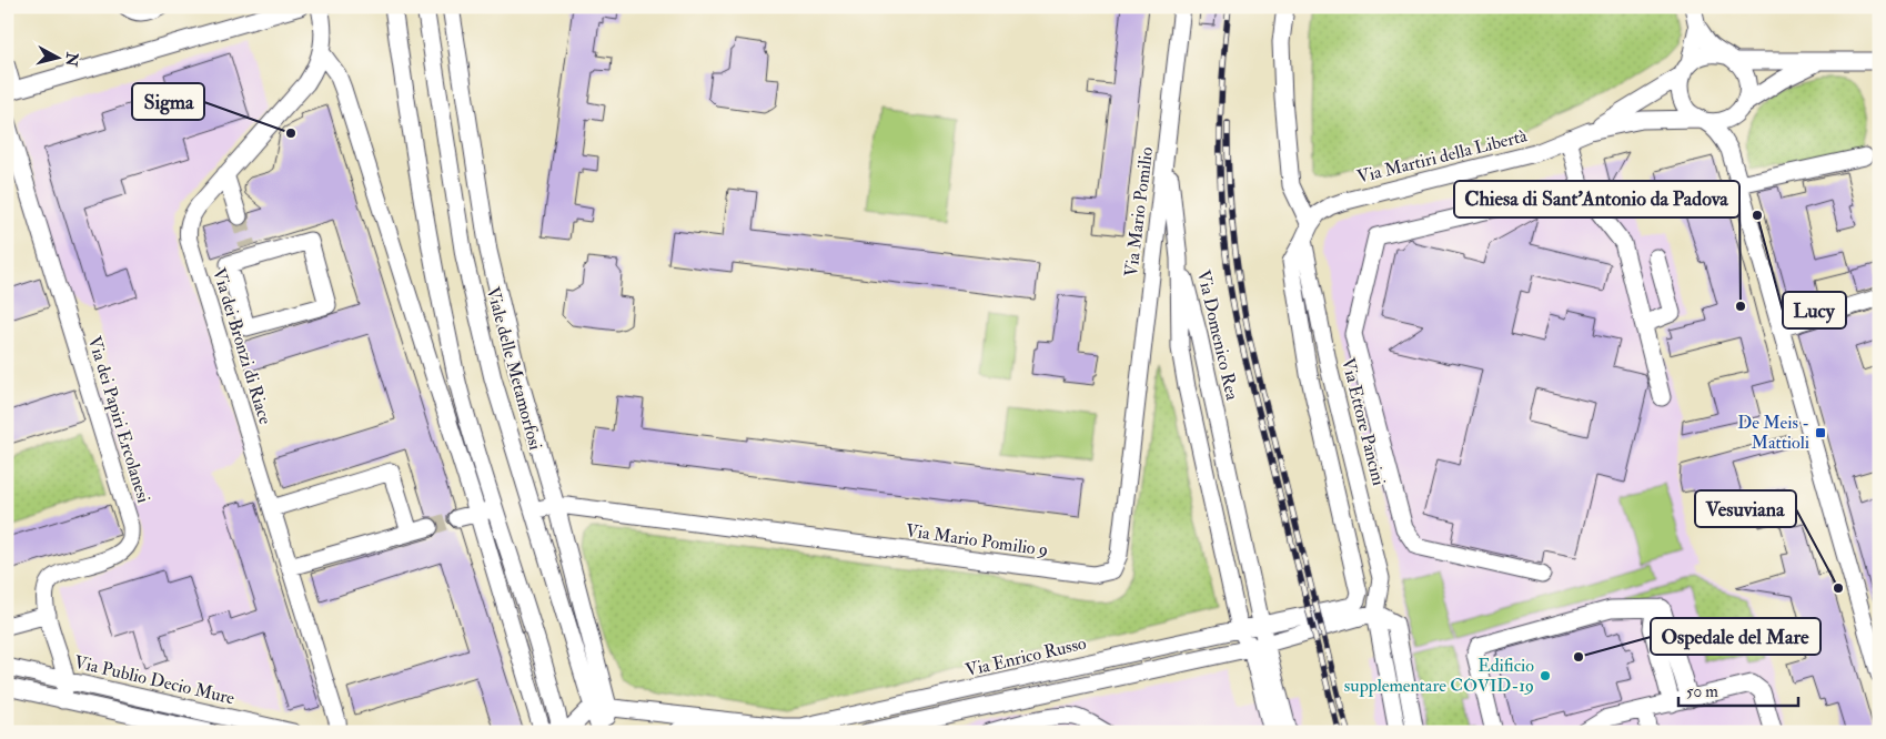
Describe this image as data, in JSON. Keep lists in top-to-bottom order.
{
  "streets": {
    "street": [
      "Via Martiri della Libertà",
      "Via Mario Pomilio",
      "Via Domenico Rea",
      "Via dei Bronzi di Riace",
      "Viale delle Metamorfosi",
      "Via dei Papiri Ercolanesi",
      "Via Ettore Pancini",
      "Via Mario Pomilio 9",
      "Via Enrico Russo",
      "Via Publio Decio Mure"
    ]
  },
  "crossings": [
    ["Via Martiri della Libertà", "Via Ettore Pancini"],
    ["Via Martiri della Libertà", "Via Enrico Russo"],
    ["Via Mario Pomilio", "Via Domenico Rea"],
    ["Via Mario Pomilio", "Via Mario Pomilio 9"],
    ["Via Domenico Rea", "Via Enrico Russo"],
    ["Viale delle Metamorfosi", "Via Mario Pomilio 9"],
    ["Viale delle Metamorfosi", "Via Enrico Russo"],
    ["Via dei Papiri Ercolanesi", "Via Publio Decio Mure"],
    ["Via Ettore Pancini", "Via Enrico Russo"]
  ],
  "places": {
    "other": [
      "Sigma",
      "Lucy",
      "Chiesa di Sant'Antonio da Padova",
      "Vesuviana",
      "Ospedale del Mare",
      "Edificio supplementare COVID-19"
    ],
    "transit": ["De Meis - Mattioli"]
  },
  "scale_bar": "50 m",
  "north": "right"
}
